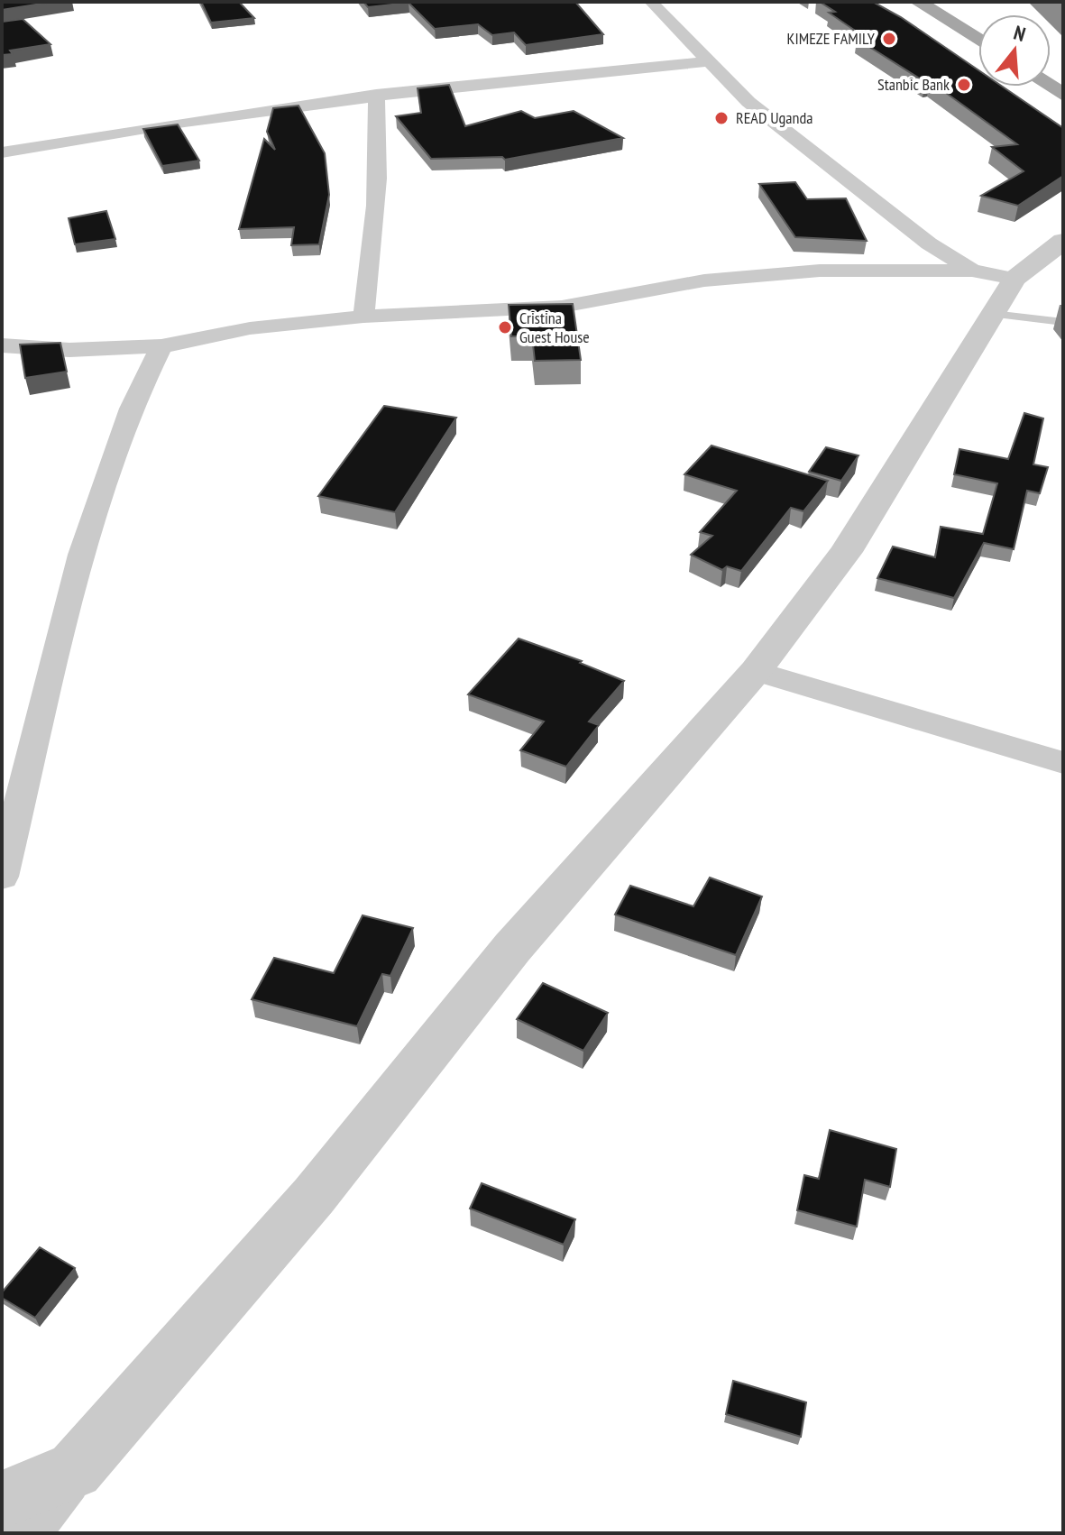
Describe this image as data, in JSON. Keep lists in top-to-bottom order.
{
  "places": [
    "KIMEZE FAMILY",
    "Stanbic Bank",
    "READ Uganda",
    "Cristina Guest House"
  ],
  "north": "top"
}
